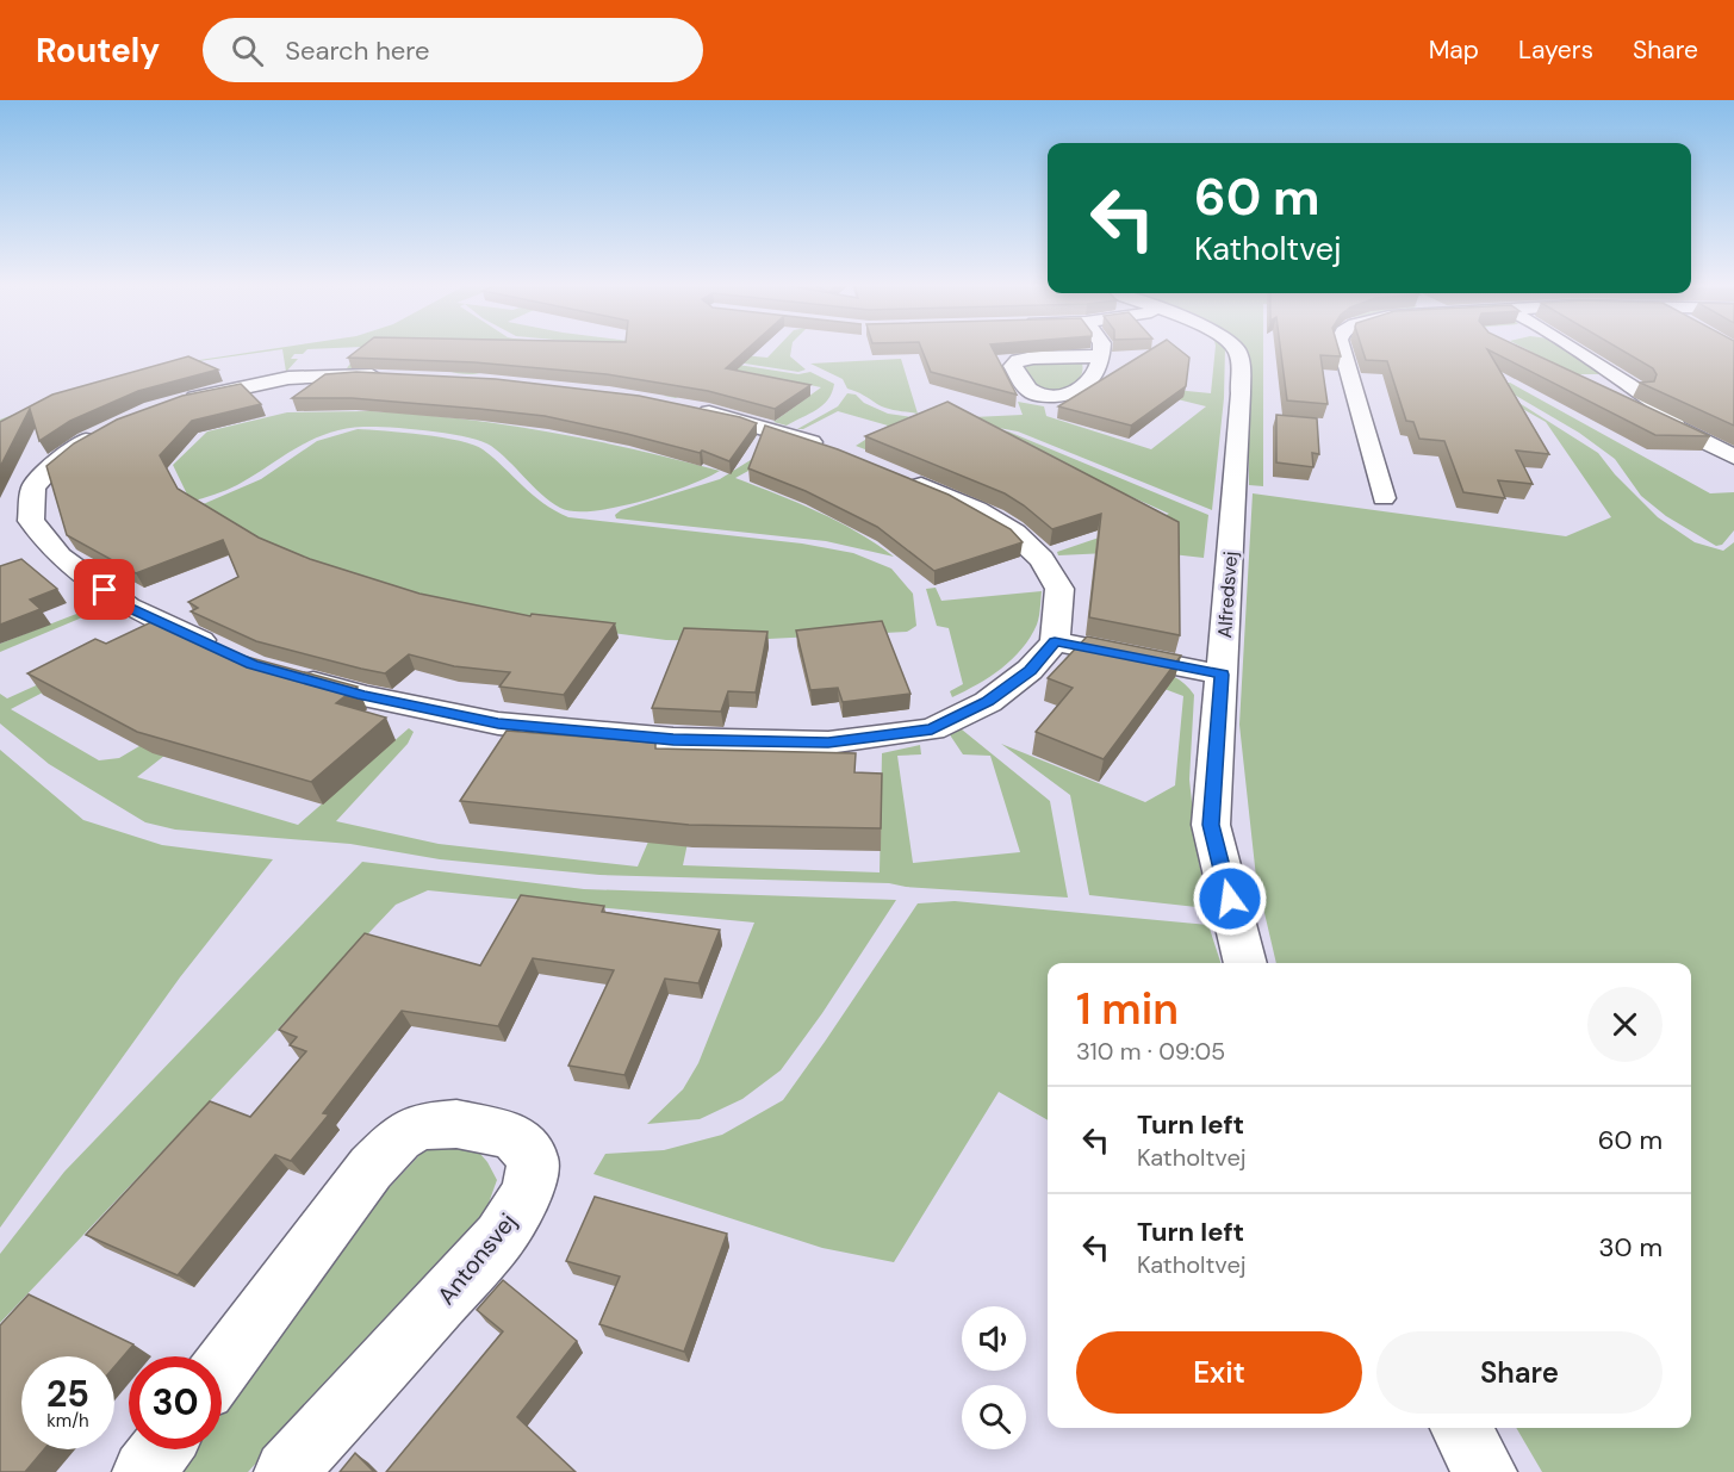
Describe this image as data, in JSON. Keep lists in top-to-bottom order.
{
  "streets": {
    "street": ["Alfredsvej", "Antonsvej"]
  },
  "page": {
    "header": "Routely",
    "search": "Search here",
    "nav": ["Map", "Layers", "Share"],
    "turn": ["60 m", "Katholtvej"],
    "heading": ["1 min", "310 m · 09:05"],
    "list": [
      {
        "name": "Turn left",
        "note": "Katholtvej",
        "value": "60 m"
      },
      {
        "name": "Turn left",
        "note": "Katholtvej",
        "value": "30 m"
      }
    ],
    "buttons": ["Exit", "Share"],
    "speed": "25 km/h",
    "limit": "30"
  }
}
